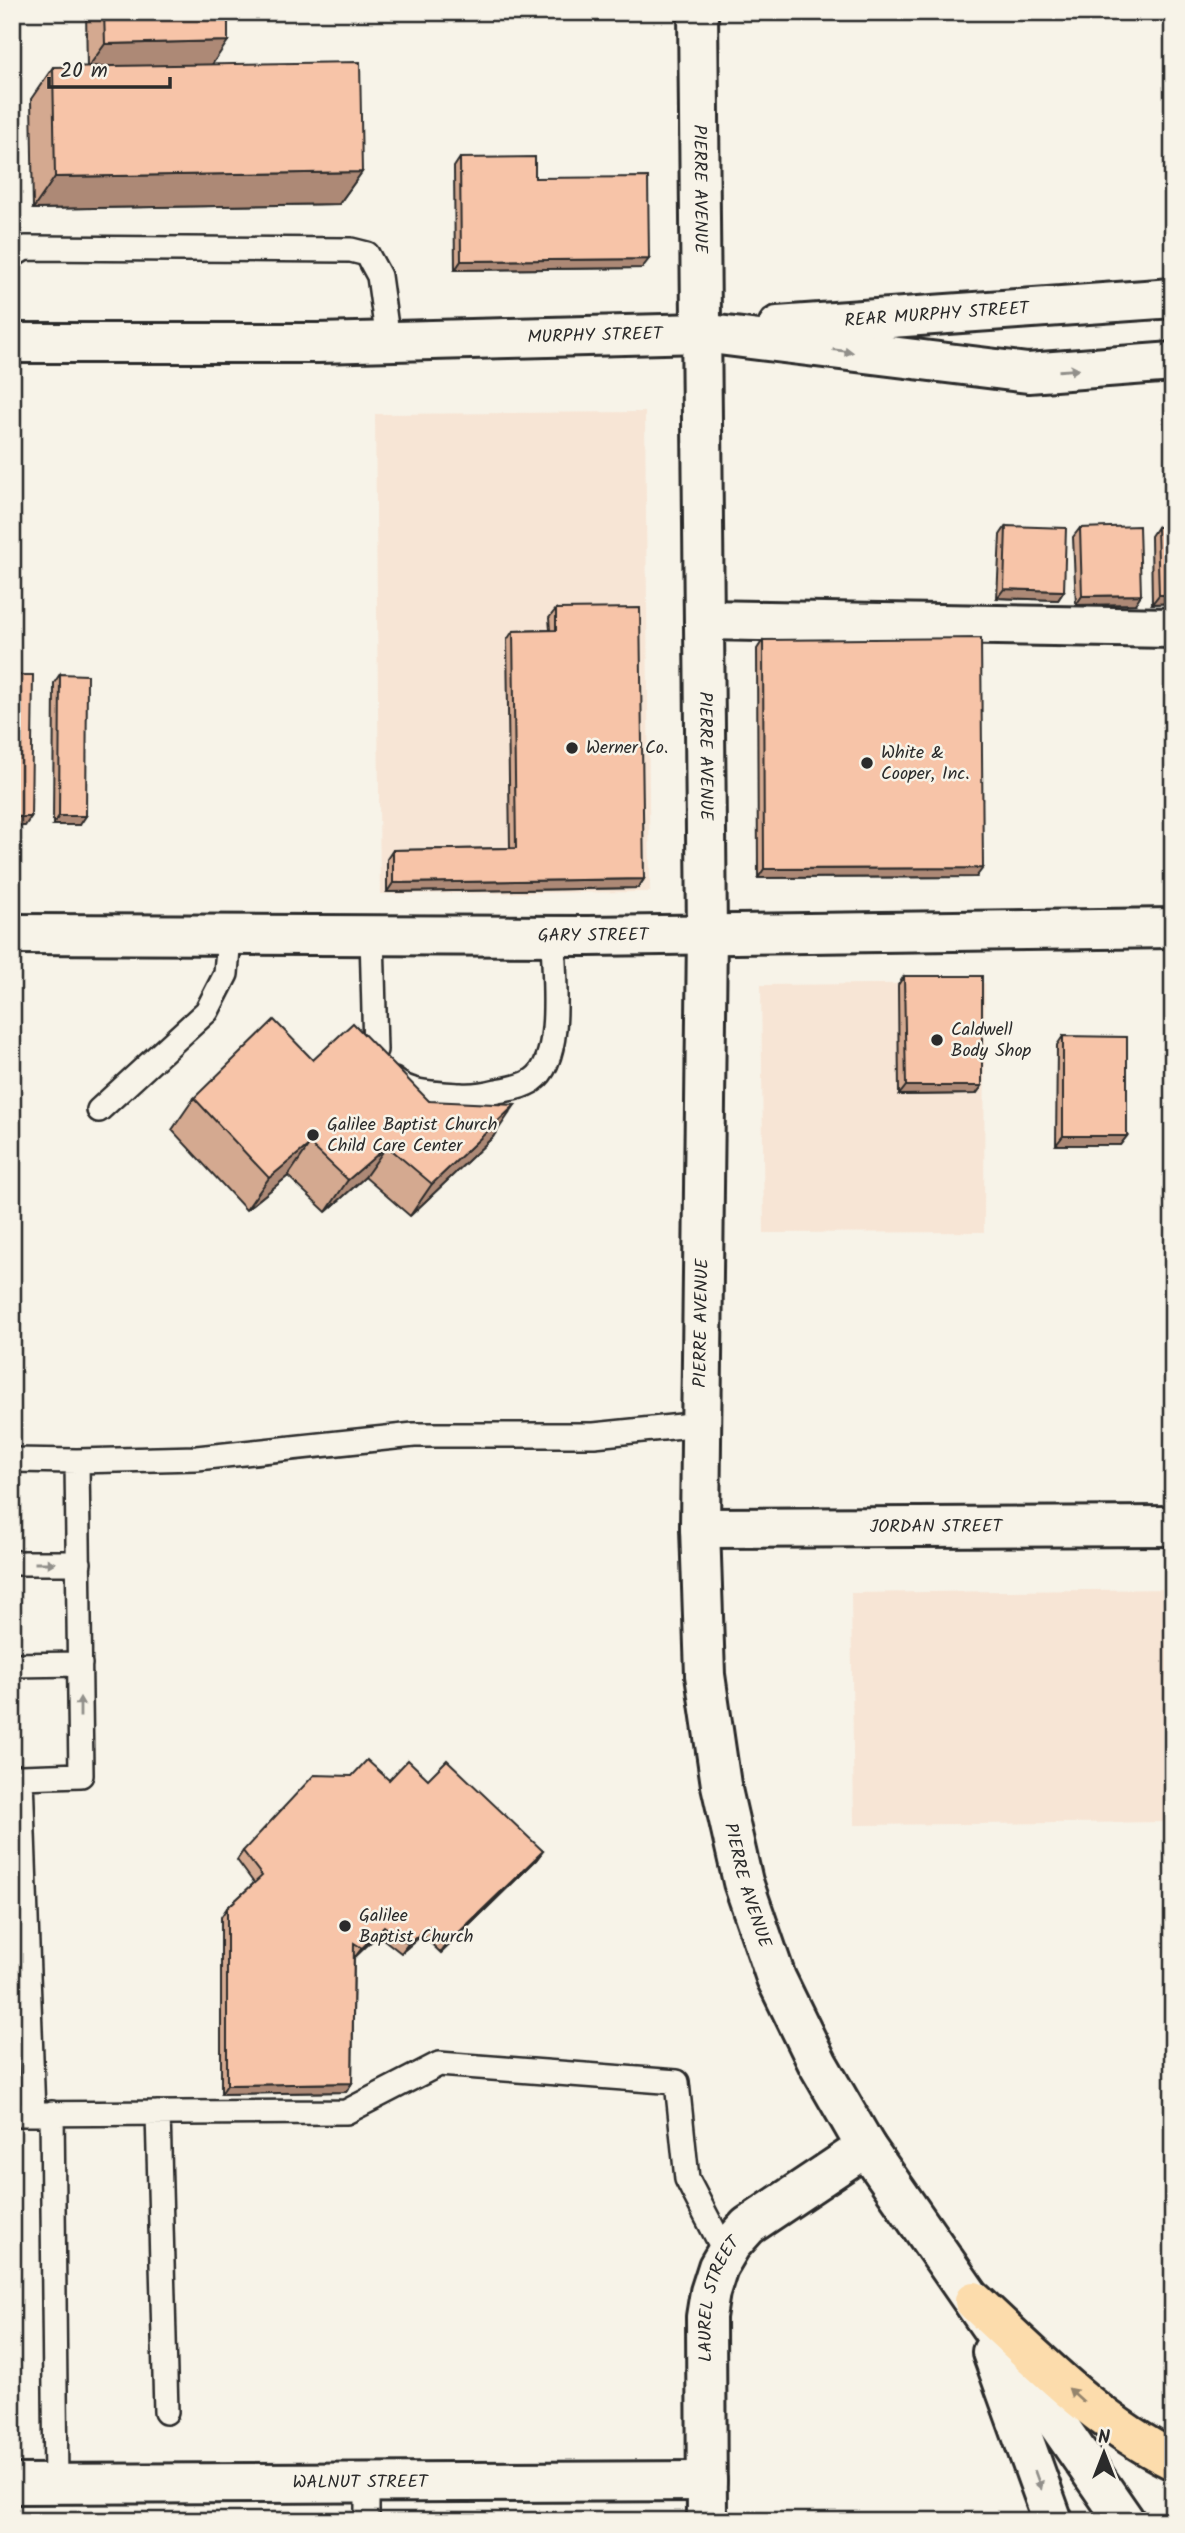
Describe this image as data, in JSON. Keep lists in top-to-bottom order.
{
  "streets": {
    "street": [
      "PIERRE AVENUE",
      "REAR MURPHY STREET",
      "MURPHY STREET",
      "GARY STREET",
      "JORDAN STREET",
      "LAUREL STREET",
      "WALNUT STREET"
    ]
  },
  "crossings": [
    ["PIERRE AVENUE", "REAR MURPHY STREET"],
    ["PIERRE AVENUE", "MURPHY STREET"],
    ["PIERRE AVENUE", "GARY STREET"],
    ["PIERRE AVENUE", "JORDAN STREET"],
    ["PIERRE AVENUE", "LAUREL STREET"],
    ["REAR MURPHY STREET", "MURPHY STREET"],
    ["LAUREL STREET", "WALNUT STREET"]
  ],
  "places": [
    "Werner Co.",
    "White & Cooper, Inc.",
    "Caldwell Body Shop",
    "Galilee Baptist Church Child Care Center",
    "Galilee Baptist Church"
  ],
  "scale_bar": "20 m",
  "north": "top"
}
